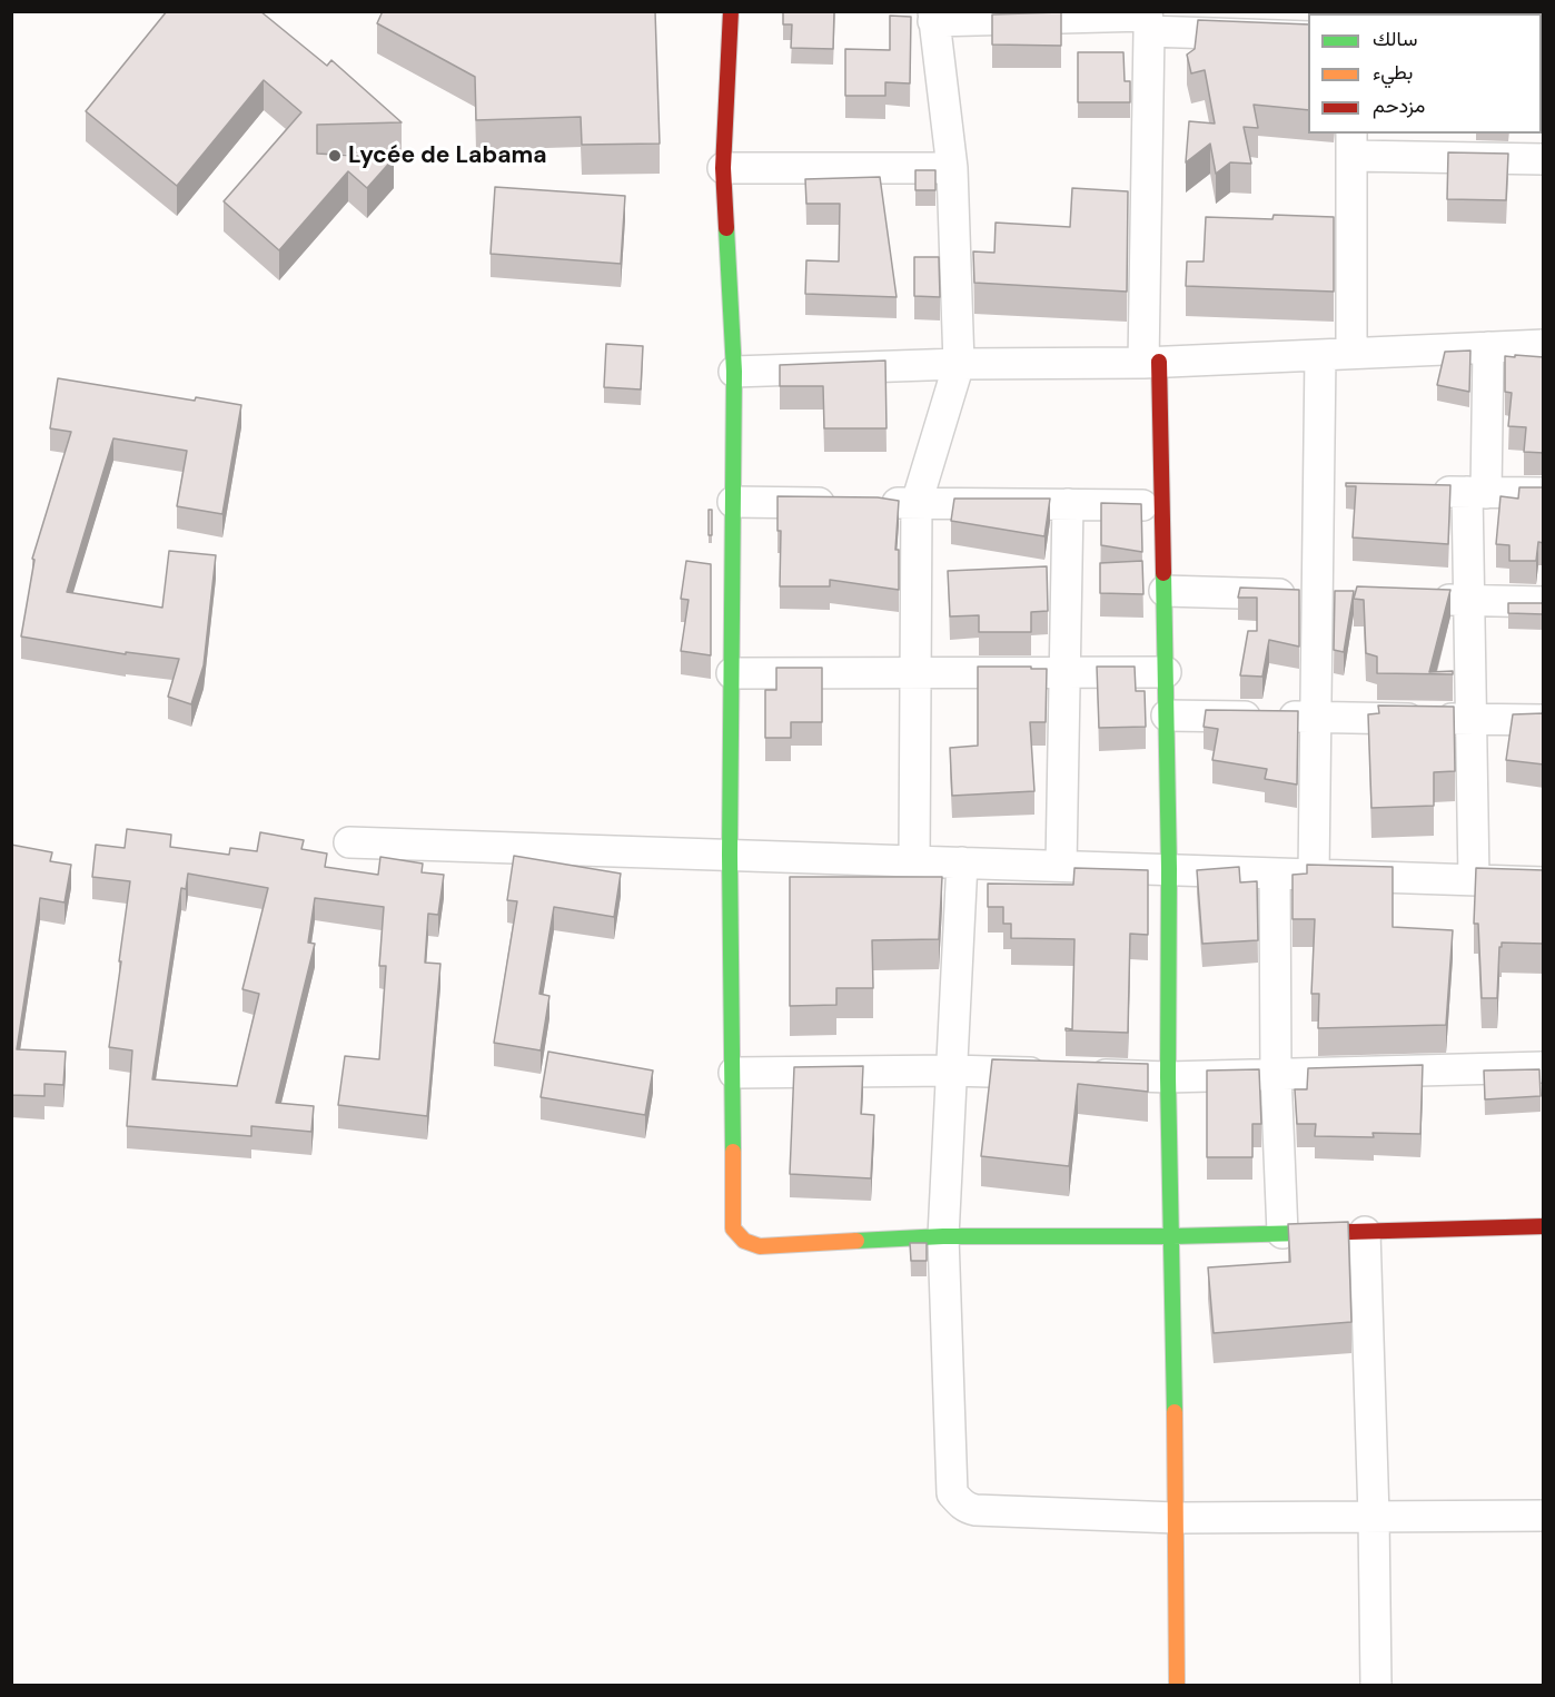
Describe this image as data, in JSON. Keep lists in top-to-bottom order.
{
  "places": ["Lycée de Labama"],
  "legend": ["سالك", "بطيء", "مزدحم"]
}
